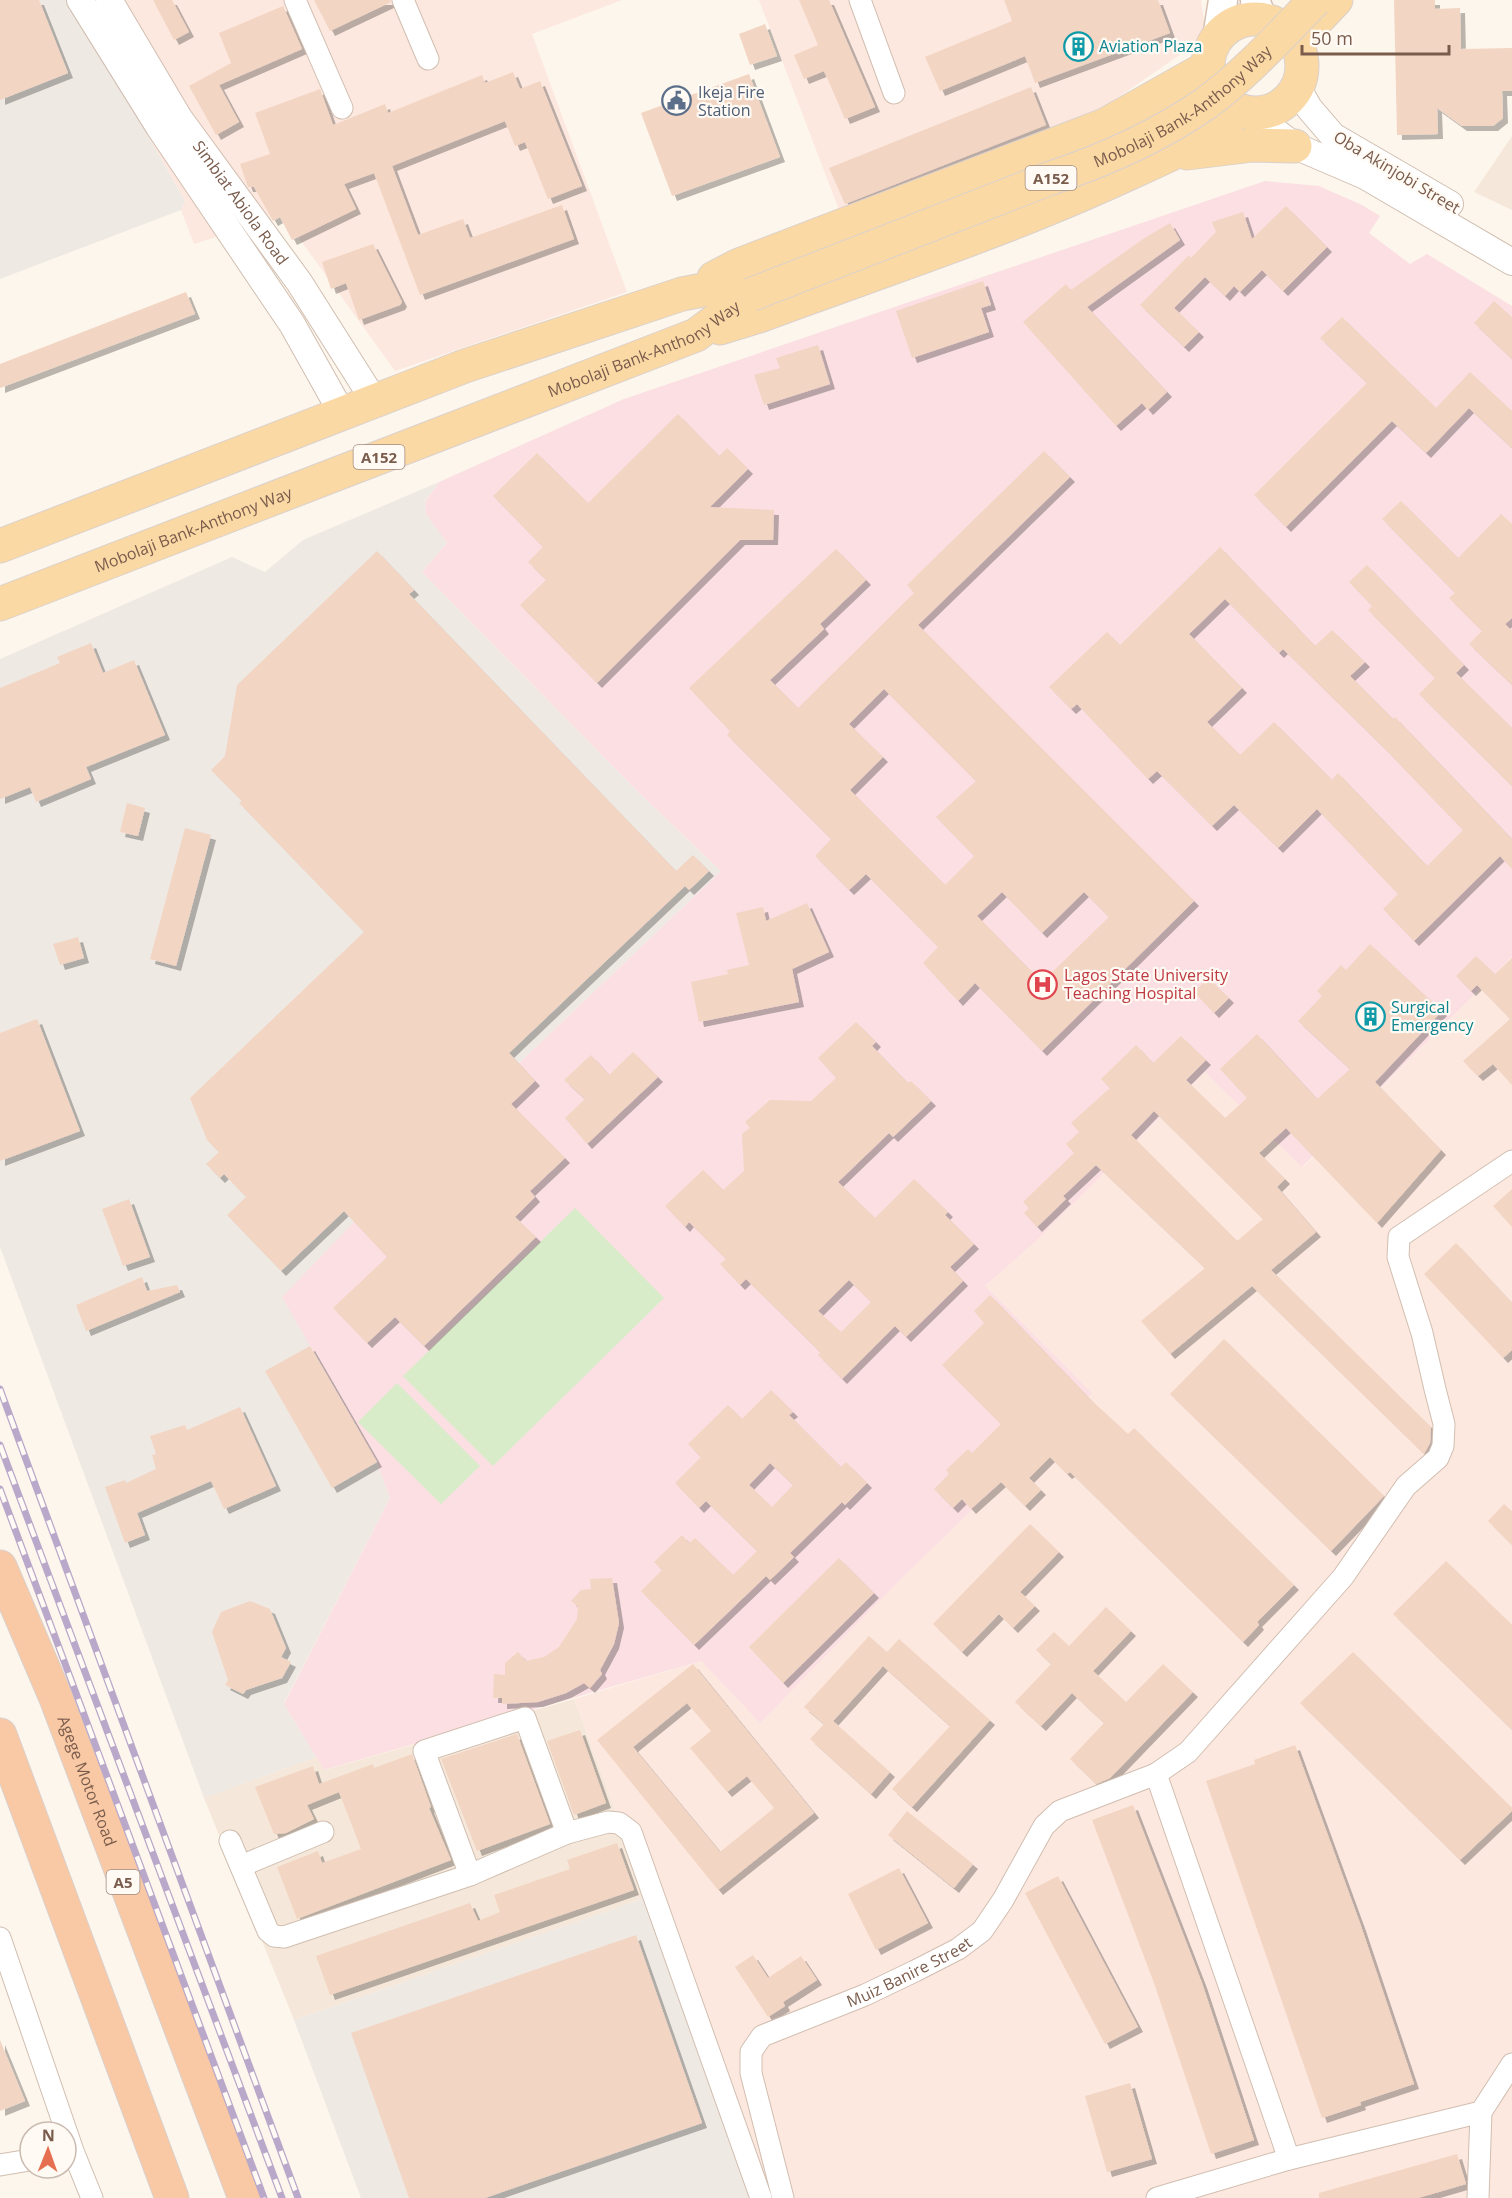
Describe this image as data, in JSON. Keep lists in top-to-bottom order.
{
  "streets": {
    "highway": ["Agege Motor Road", "A5"],
    "main road": ["Mobolaji Bank-Anthony Way", "A152"],
    "street": ["Oba Akinjobi Street", "Simbiat Abiola Road", "Muiz Banire Street"]
  },
  "crossings": [
    ["Mobolaji Bank-Anthony Way", "Simbiat Abiola Road"]
  ],
  "places": {
    "building": ["Aviation Plaza", "Surgical Emergency"],
    "public building": ["Ikeja Fire Station"],
    "hospital": ["Lagos State University Teaching Hospital"]
  },
  "scale_bar": "50 m",
  "north": "top"
}
